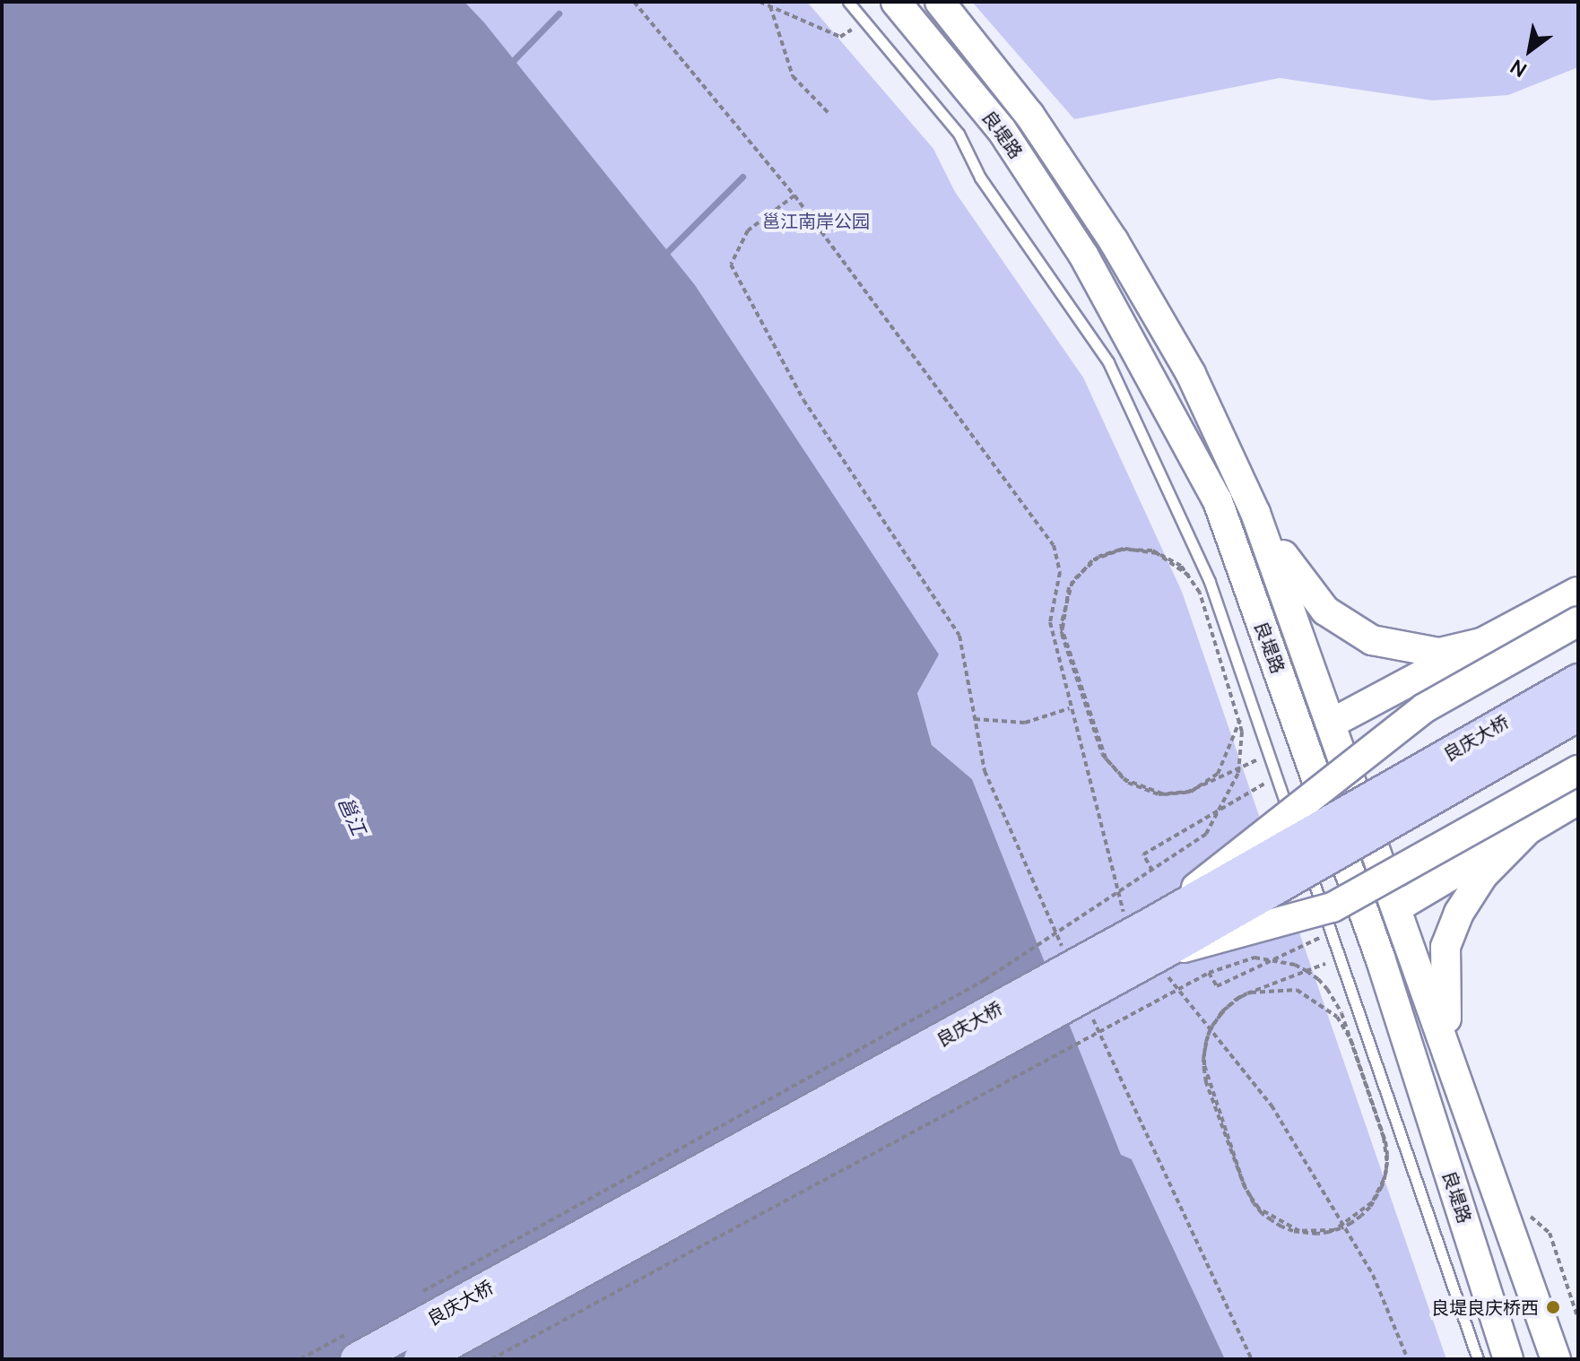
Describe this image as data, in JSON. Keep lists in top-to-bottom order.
{
  "streets": {
    "main road": ["良堤路", "良庆大桥"]
  },
  "water": ["邕江"],
  "parks": ["邕江南岸公园"],
  "places": ["良堤良庆桥西"],
  "north": "bottom left"
}
